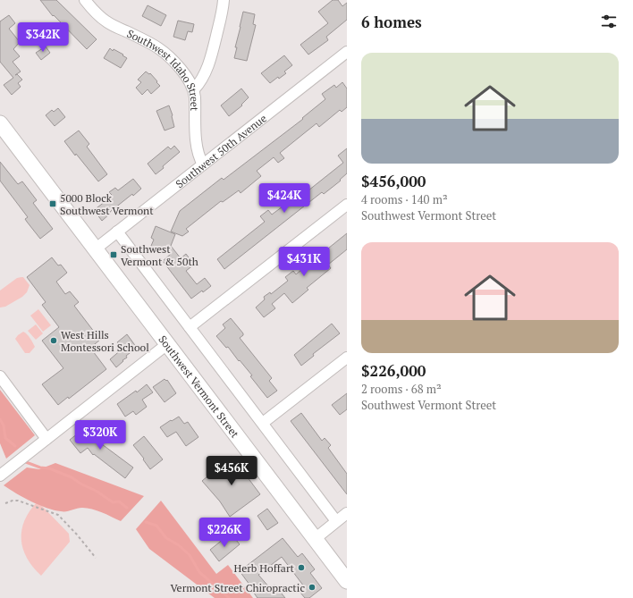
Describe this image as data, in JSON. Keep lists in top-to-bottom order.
{
  "streets": {
    "main road": ["Southwest Vermont Street"],
    "street": ["Southwest Idaho Street", "Southwest 50th Avenue"]
  },
  "crossings": [
    ["Southwest Idaho Street", "Southwest 50th Avenue"],
    ["Southwest 50th Avenue", "Southwest Vermont Street"]
  ],
  "places": {
    "transit": ["5000 Block Southwest Vermont", "Southwest Vermont & 50th"],
    "other": ["West Hills Montessori School", "Herb Hoffart", "Vermont Street Chiropractic"]
  },
  "page": {
    "heading": "6 homes",
    "price": [
      "$342K",
      "$424K",
      "$431K",
      "$320K",
      "$456K",
      "$226K"
    ],
    "list": [
      {
        "name": "$456,000",
        "note": "4 rooms · 140 m² · Southwest Vermont Street"
      },
      {
        "name": "$226,000",
        "note": "2 rooms · 68 m² · Southwest Vermont Street"
      }
    ]
  }
}
